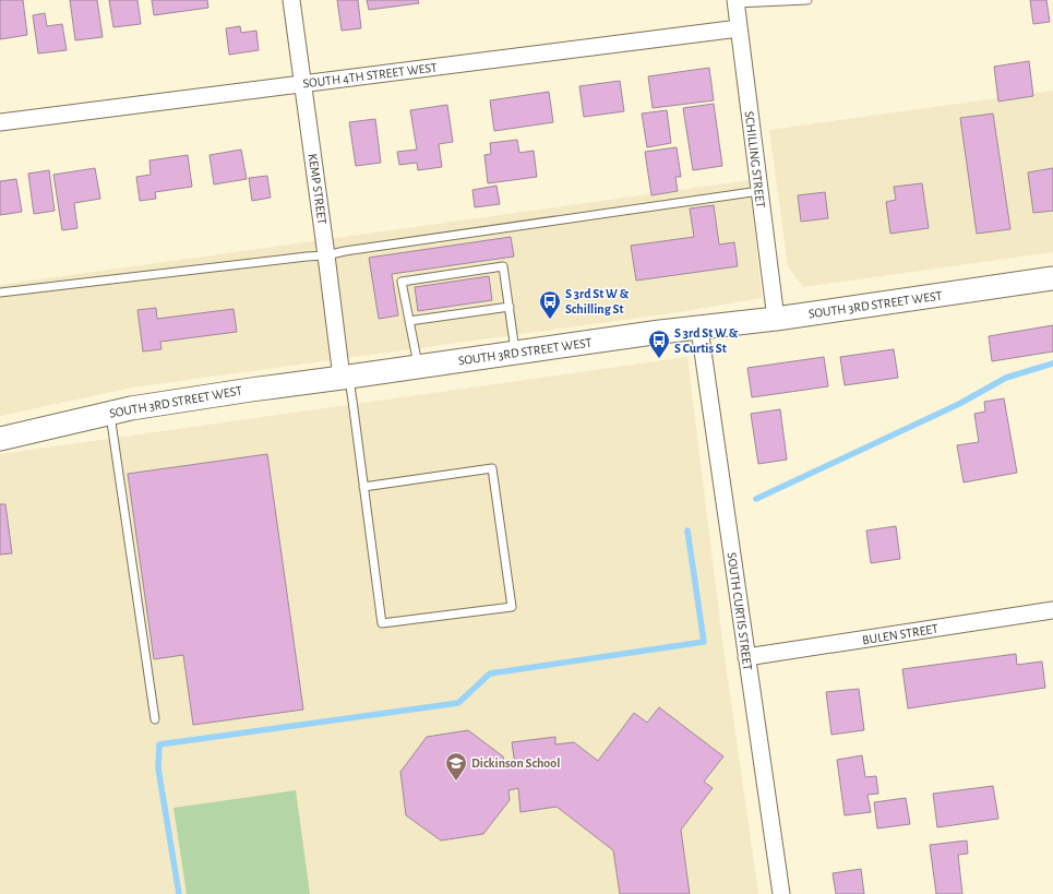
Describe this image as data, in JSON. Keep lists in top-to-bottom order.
{
  "streets": {
    "main road": ["SOUTH 3RD STREET WEST"],
    "street": [
      "SOUTH 4TH STREET WEST",
      "SCHILLING STREET",
      "KEMP STREET",
      "SOUTH CURTIS STREET",
      "BULEN STREET"
    ]
  },
  "crossings": [
    ["SOUTH 4TH STREET WEST", "SCHILLING STREET"],
    ["SOUTH 4TH STREET WEST", "KEMP STREET"],
    ["SCHILLING STREET", "SOUTH 3RD STREET WEST"],
    ["KEMP STREET", "SOUTH 3RD STREET WEST"],
    ["SOUTH 3RD STREET WEST", "SOUTH CURTIS STREET"],
    ["SOUTH CURTIS STREET", "BULEN STREET"]
  ],
  "places": {
    "bus stop": ["S 3rd St W & Schilling St", "S 3rd St W & S Curtis St"],
    "school or university": ["Dickinson School"]
  }
}
